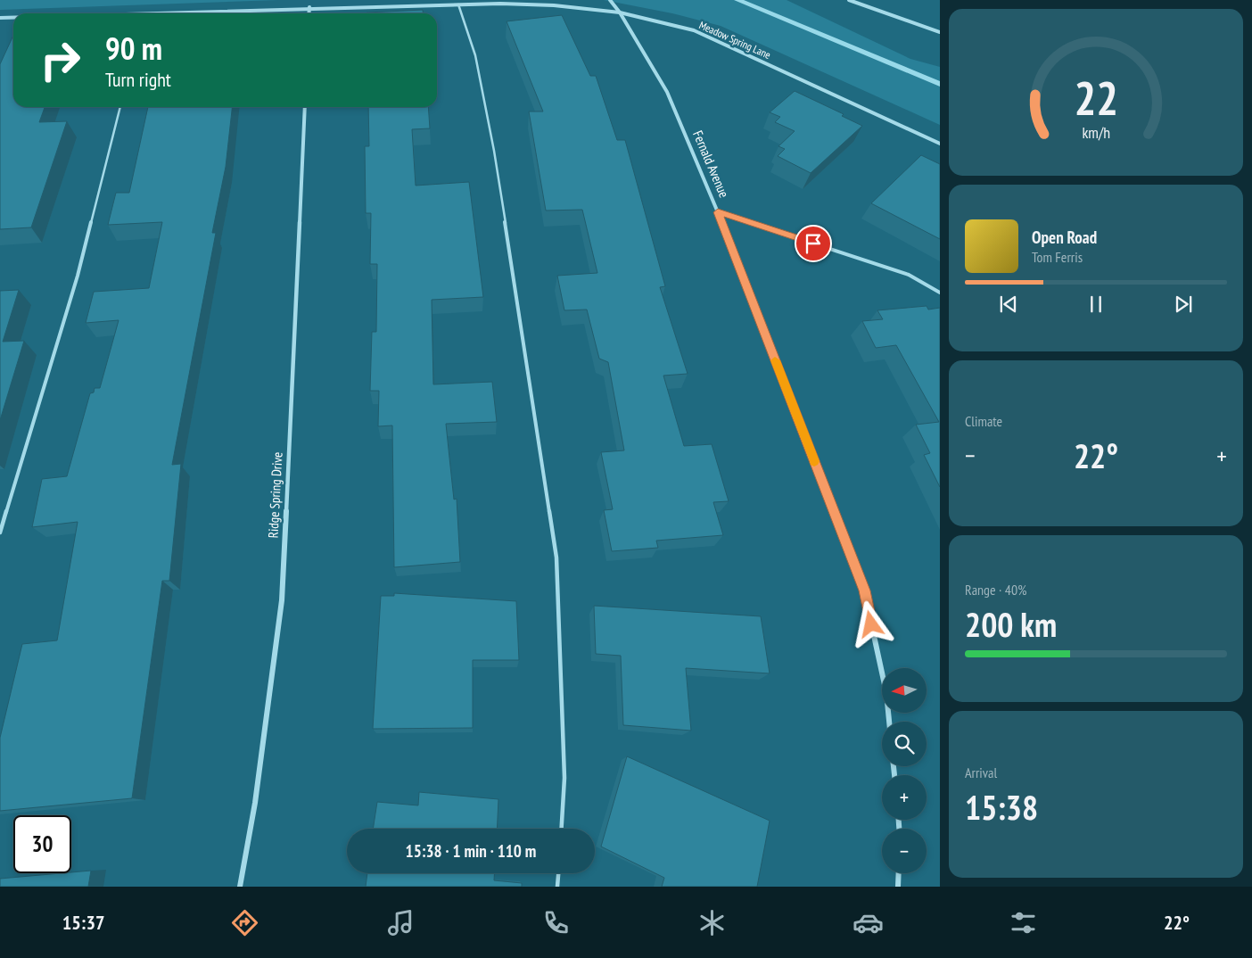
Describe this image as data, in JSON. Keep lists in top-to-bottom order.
{
  "streets": {
    "street": ["Meadow Spring Lane", "Fernald Avenue", "Ridge Spring Drive"]
  },
  "crossings": [
    ["Meadow Spring Lane", "Fernald Avenue"]
  ],
  "north": "left",
  "page": {
    "turn": ["90 m", "Turn right"],
    "song": ["Open Road", "Tom Ferris"],
    "tile": [
      "Climate",
      ["Range · 40%", "200 km"],
      ["Arrival", "15:38"]
    ],
    "heat": ["−", "22°", "+"],
    "map_buttons": ["+", "−"],
    "limit": "30",
    "trip": "15:38 · 1 min · 110 m",
    "tabs": ["15:37", "22°"],
    "gauge": ["22", "km/h"]
  }
}
